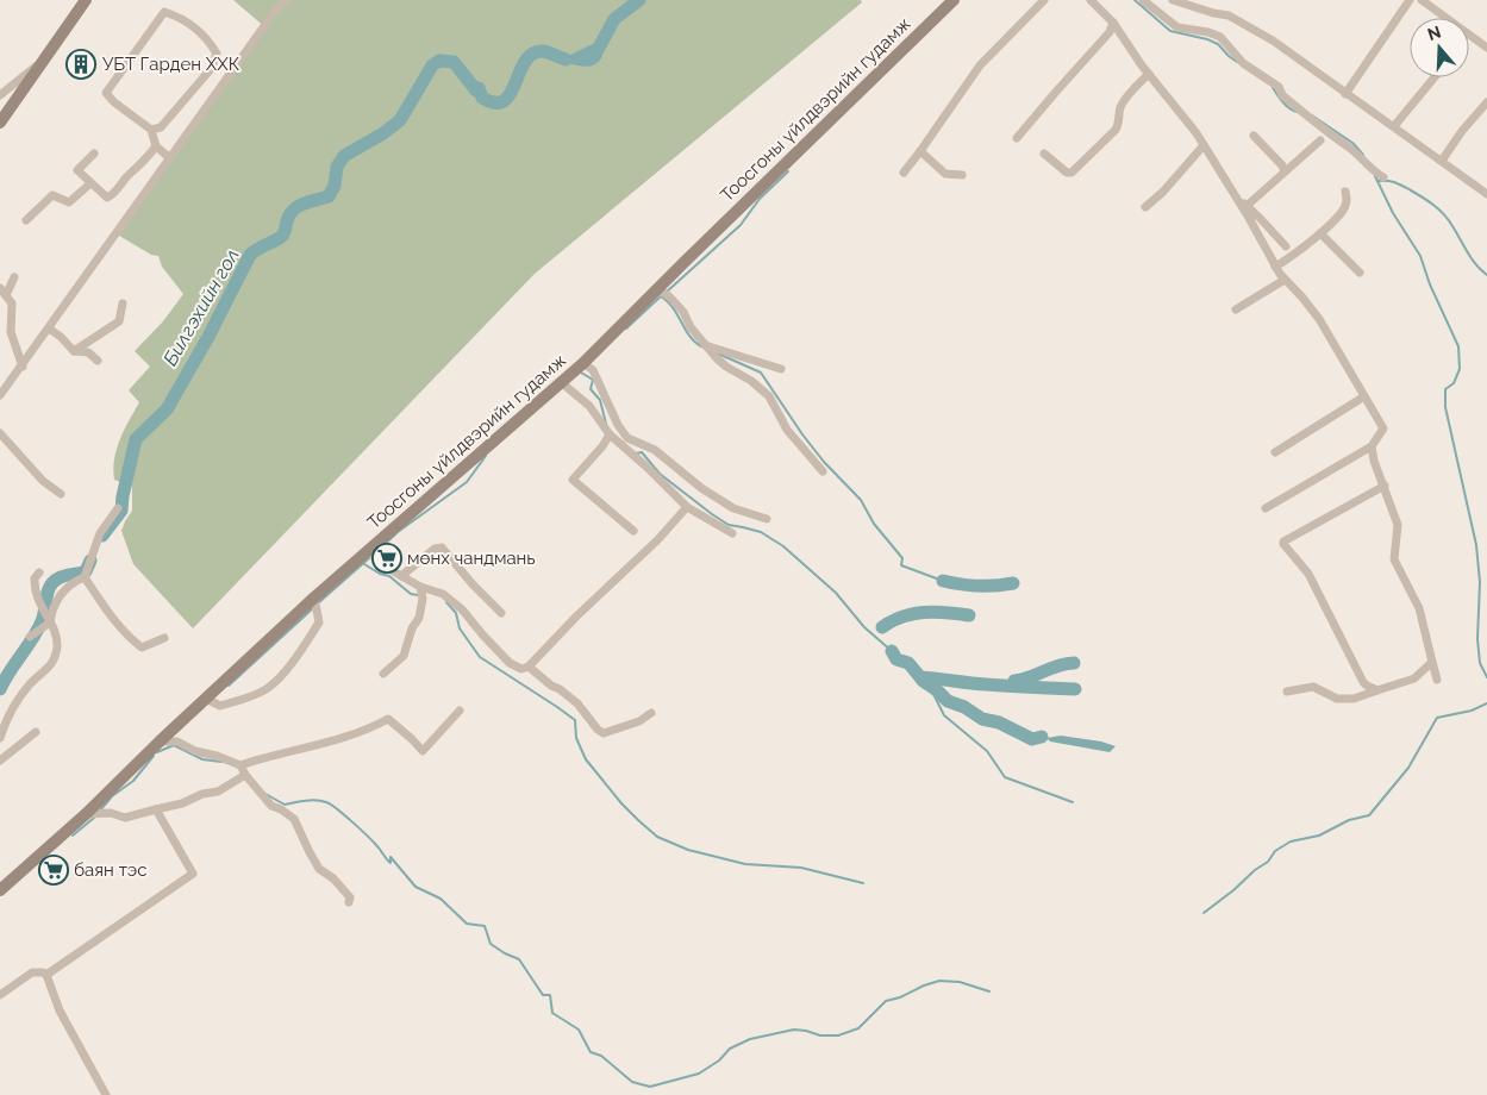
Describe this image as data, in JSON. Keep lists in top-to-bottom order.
{
  "streets": {
    "main road": ["Тоосгоны үйлдвэрийн гудамж"]
  },
  "water": ["Билгэхийн гол"],
  "places": {
    "building": ["УБТ Гарден ХХК"],
    "supermarket": ["мөнх чандмань", "баян тэс"]
  },
  "north": "top"
}
